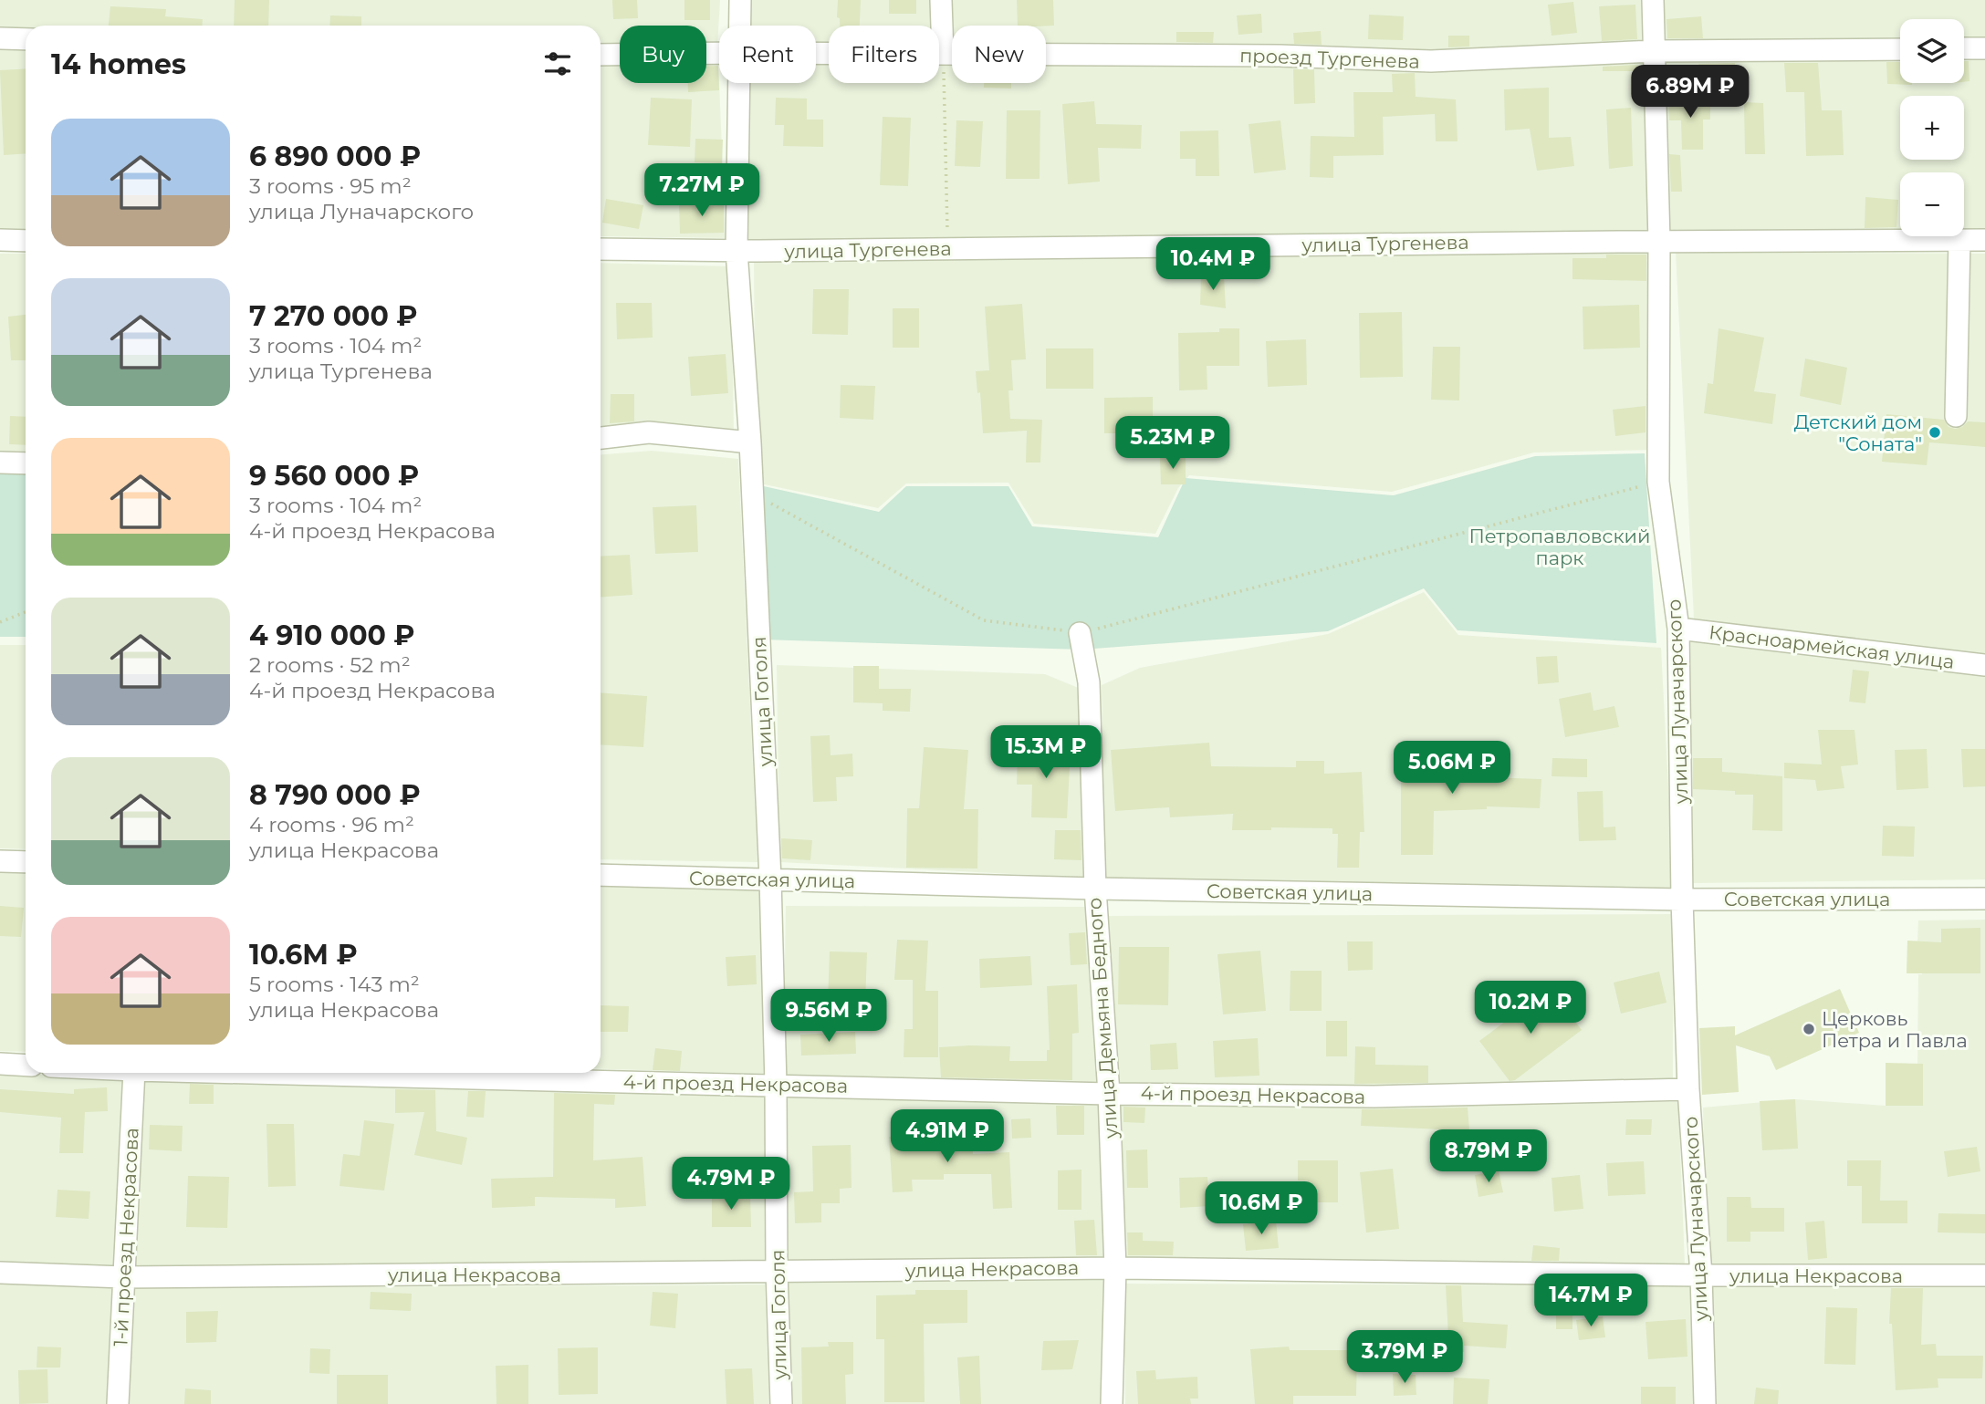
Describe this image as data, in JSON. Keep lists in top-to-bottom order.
{
  "streets": {
    "street": [
      "проезд Тургенева",
      "улица Тургенева",
      "Красноармейская улица",
      "улица Гоголя",
      "улица Луначарского",
      "Советская улица",
      "улица Демьяна Бедного",
      "4-й проезд Некрасова",
      "1-й проезд Некрасова",
      "улица Некрасова"
    ]
  },
  "crossings": [
    ["проезд Тургенева", "улица Луначарского"],
    ["улица Тургенева", "улица Гоголя"],
    ["улица Тургенева", "улица Луначарского"],
    ["Красноармейская улица", "улица Луначарского"],
    ["улица Гоголя", "Советская улица"],
    ["улица Гоголя", "4-й проезд Некрасова"],
    ["улица Гоголя", "улица Некрасова"],
    ["улица Луначарского", "Советская улица"],
    ["улица Луначарского", "4-й проезд Некрасова"],
    ["улица Луначарского", "улица Некрасова"],
    ["Советская улица", "улица Демьяна Бедного"],
    ["улица Демьяна Бедного", "4-й проезд Некрасова"],
    ["улица Демьяна Бедного", "улица Некрасова"],
    ["1-й проезд Некрасова", "улица Некрасова"]
  ],
  "parks": ["Петропавловский парк"],
  "places": ["Детский дом \"Соната\"", "Церковь Петра и Павла"],
  "page": {
    "map_buttons": ["+", "−"],
    "chip": [
      "Buy",
      "Rent",
      "Filters",
      "New"
    ],
    "heading": "14 homes",
    "price": [
      "6.89M ₽",
      "7.27M ₽",
      "10.4M ₽",
      "5.23M ₽",
      "15.3M ₽",
      "5.06M ₽",
      "10.2M ₽",
      "9.56M ₽",
      "4.91M ₽",
      "8.79M ₽",
      "4.79M ₽",
      "10.6M ₽",
      "14.7M ₽",
      "3.79M ₽"
    ],
    "list": [
      {
        "name": "6 890 000 ₽",
        "note": "3 rooms · 95 m² · улица Луначарского"
      },
      {
        "name": "7 270 000 ₽",
        "note": "3 rooms · 104 m² · улица Тургенева"
      },
      {
        "name": "9 560 000 ₽",
        "note": "3 rooms · 104 m² · 4-й проезд Некрасова"
      },
      {
        "name": "4 910 000 ₽",
        "note": "2 rooms · 52 m² · 4-й проезд Некрасова"
      },
      {
        "name": "8 790 000 ₽",
        "note": "4 rooms · 96 m² · улица Некрасова"
      },
      {
        "name": "10.6M ₽",
        "note": "5 rooms · 143 m² · улица Некрасова"
      }
    ]
  }
}
